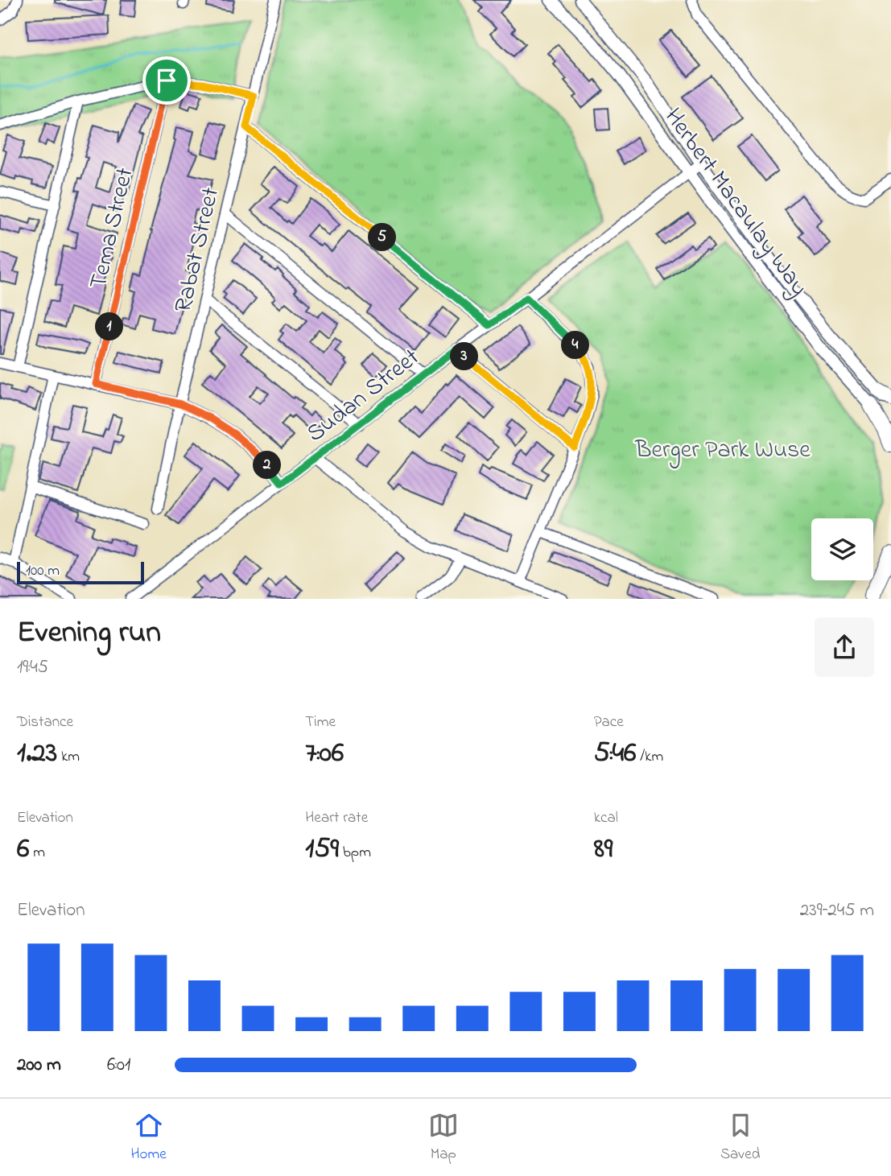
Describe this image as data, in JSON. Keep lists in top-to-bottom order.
{
  "streets": {
    "main road": ["Herbert Macaulay Way"],
    "street": ["Tema Street", "Rabat Street", "Sudan Street"]
  },
  "crossings": [
    ["Herbert Macaulay Way", "Sudan Street"]
  ],
  "parks": ["Berger Park Wuse"],
  "scale_bar": "100 m",
  "page": {
    "pins": [
      "5",
      "1",
      "4",
      "3",
      "2"
    ],
    "scale": "100 m",
    "heading": ["Evening run", "19:45"],
    "stats": [
      ["Distance", "1.23 km"],
      ["Time", "7:06"],
      ["Pace", "5:46 /km"],
      ["Elevation", "6 m"],
      ["Heart rate", "159 bpm"],
      ["kcal", "89"]
    ],
    "chart": ["Elevation", "239–245 m"],
    "list": [
      {
        "name": "200 m",
        "note": "6:01"
      }
    ],
    "tabs": ["Home", "Map", "Saved"]
  }
}
